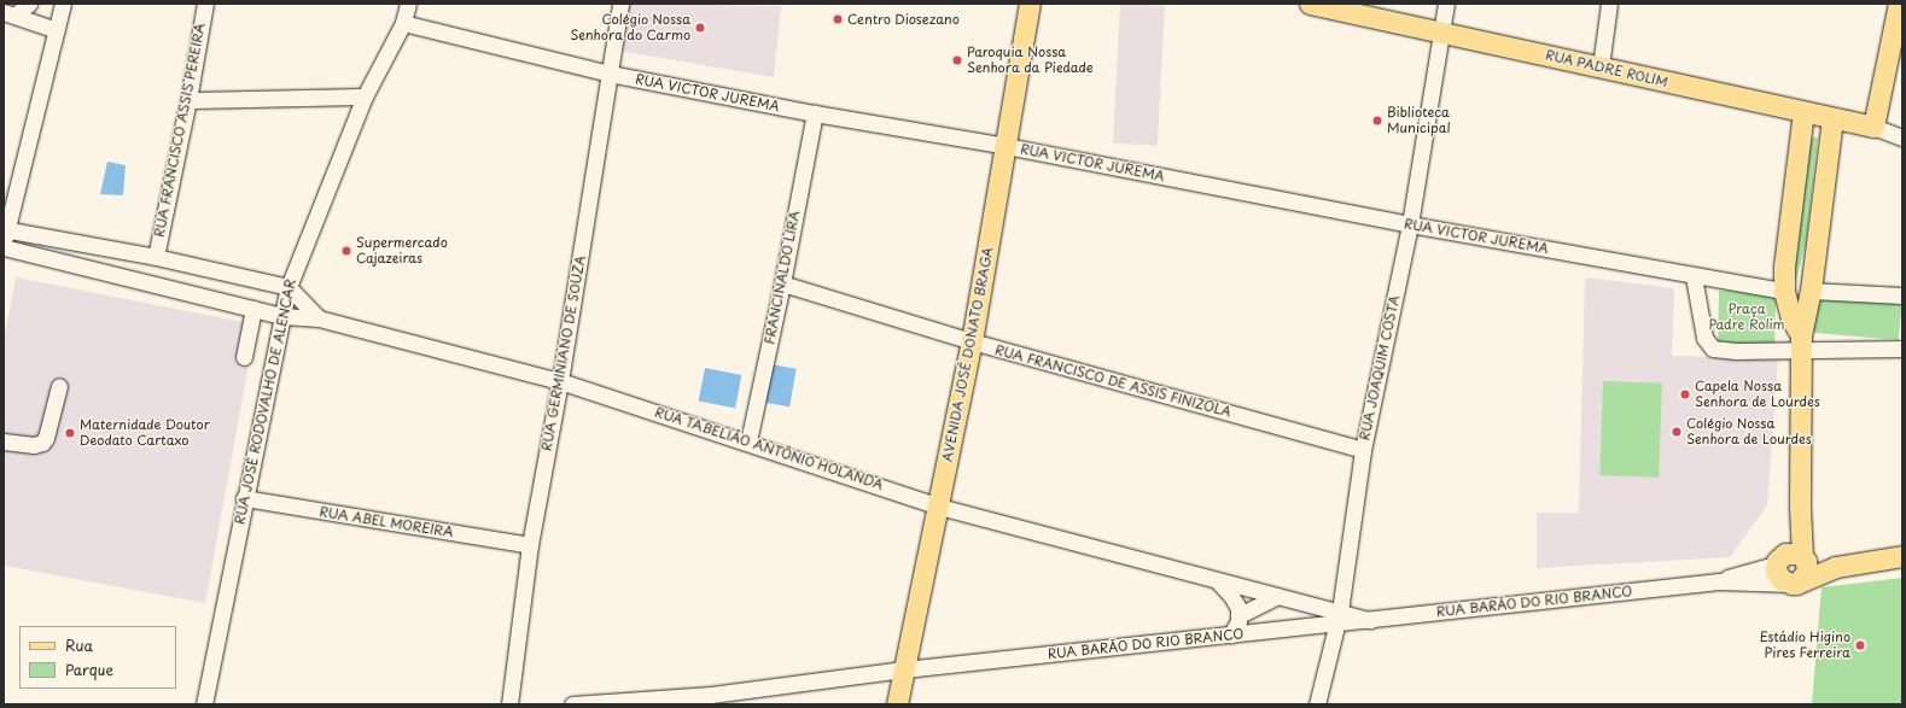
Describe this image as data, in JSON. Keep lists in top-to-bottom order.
{
  "streets": {
    "main road": ["RUA PADRE ROLIM", "AVENIDA JOSÉ DONATO BRAGA"],
    "street": [
      "RUA VICTOR JUREMA",
      "RUA FRANCISCO ASSIS PEREIRA",
      "FRANCINALDO LIRA",
      "RUA GERMINIANO DE SOUZA",
      "RUA JOAQUIM COSTA",
      "RUA FRANCISCO DE ASSIS FINIZOLA",
      "RUA JOSÉ RODOVALHO DE ALENCAR",
      "RUA TABELIÃO ANTÔNIO HOLANDA",
      "RUA ABEL MOREIRA",
      "RUA BARĀO DO RIO BRANCO"
    ]
  },
  "crossings": [
    ["RUA PADRE ROLIM", "RUA JOAQUIM COSTA"],
    ["RUA VICTOR JUREMA", "FRANCINALDO LIRA"],
    ["RUA VICTOR JUREMA", "RUA GERMINIANO DE SOUZA"],
    ["RUA VICTOR JUREMA", "AVENIDA JOSÉ DONATO BRAGA"],
    ["RUA VICTOR JUREMA", "RUA JOAQUIM COSTA"],
    ["RUA VICTOR JUREMA", "RUA JOSÉ RODOVALHO DE ALENCAR"],
    ["FRANCINALDO LIRA", "RUA FRANCISCO DE ASSIS FINIZOLA"],
    ["FRANCINALDO LIRA", "RUA TABELIÃO ANTÔNIO HOLANDA"],
    ["RUA GERMINIANO DE SOUZA", "RUA TABELIÃO ANTÔNIO HOLANDA"],
    ["RUA GERMINIANO DE SOUZA", "RUA ABEL MOREIRA"],
    ["AVENIDA JOSÉ DONATO BRAGA", "RUA FRANCISCO DE ASSIS FINIZOLA"],
    ["AVENIDA JOSÉ DONATO BRAGA", "RUA TABELIÃO ANTÔNIO HOLANDA"],
    ["AVENIDA JOSÉ DONATO BRAGA", "RUA BARĀO DO RIO BRANCO"],
    ["RUA JOAQUIM COSTA", "RUA FRANCISCO DE ASSIS FINIZOLA"],
    ["RUA JOAQUIM COSTA", "RUA TABELIÃO ANTÔNIO HOLANDA"],
    ["RUA JOAQUIM COSTA", "RUA BARĀO DO RIO BRANCO"],
    ["RUA JOSÉ RODOVALHO DE ALENCAR", "RUA TABELIÃO ANTÔNIO HOLANDA"],
    ["RUA JOSÉ RODOVALHO DE ALENCAR", "RUA ABEL MOREIRA"],
    ["RUA TABELIÃO ANTÔNIO HOLANDA", "RUA BARĀO DO RIO BRANCO"]
  ],
  "parks": ["Praça Padre Rolim"],
  "places": [
    "Centro Diosezano",
    "Colégio Nossa Senhora do Carmo",
    "Paroquia Nossa Senhora da Piedade",
    "Biblioteca Municipal",
    "Supermercado Cajazeiras",
    "Capela Nossa Senhora de Lourdes",
    "Colégio Nossa Senhora de Lourdes",
    "Maternidade Doutor Deodato Cartaxo",
    "Estádio Higino Pires Ferreira"
  ],
  "legend": ["Rua", "Parque"]
}
